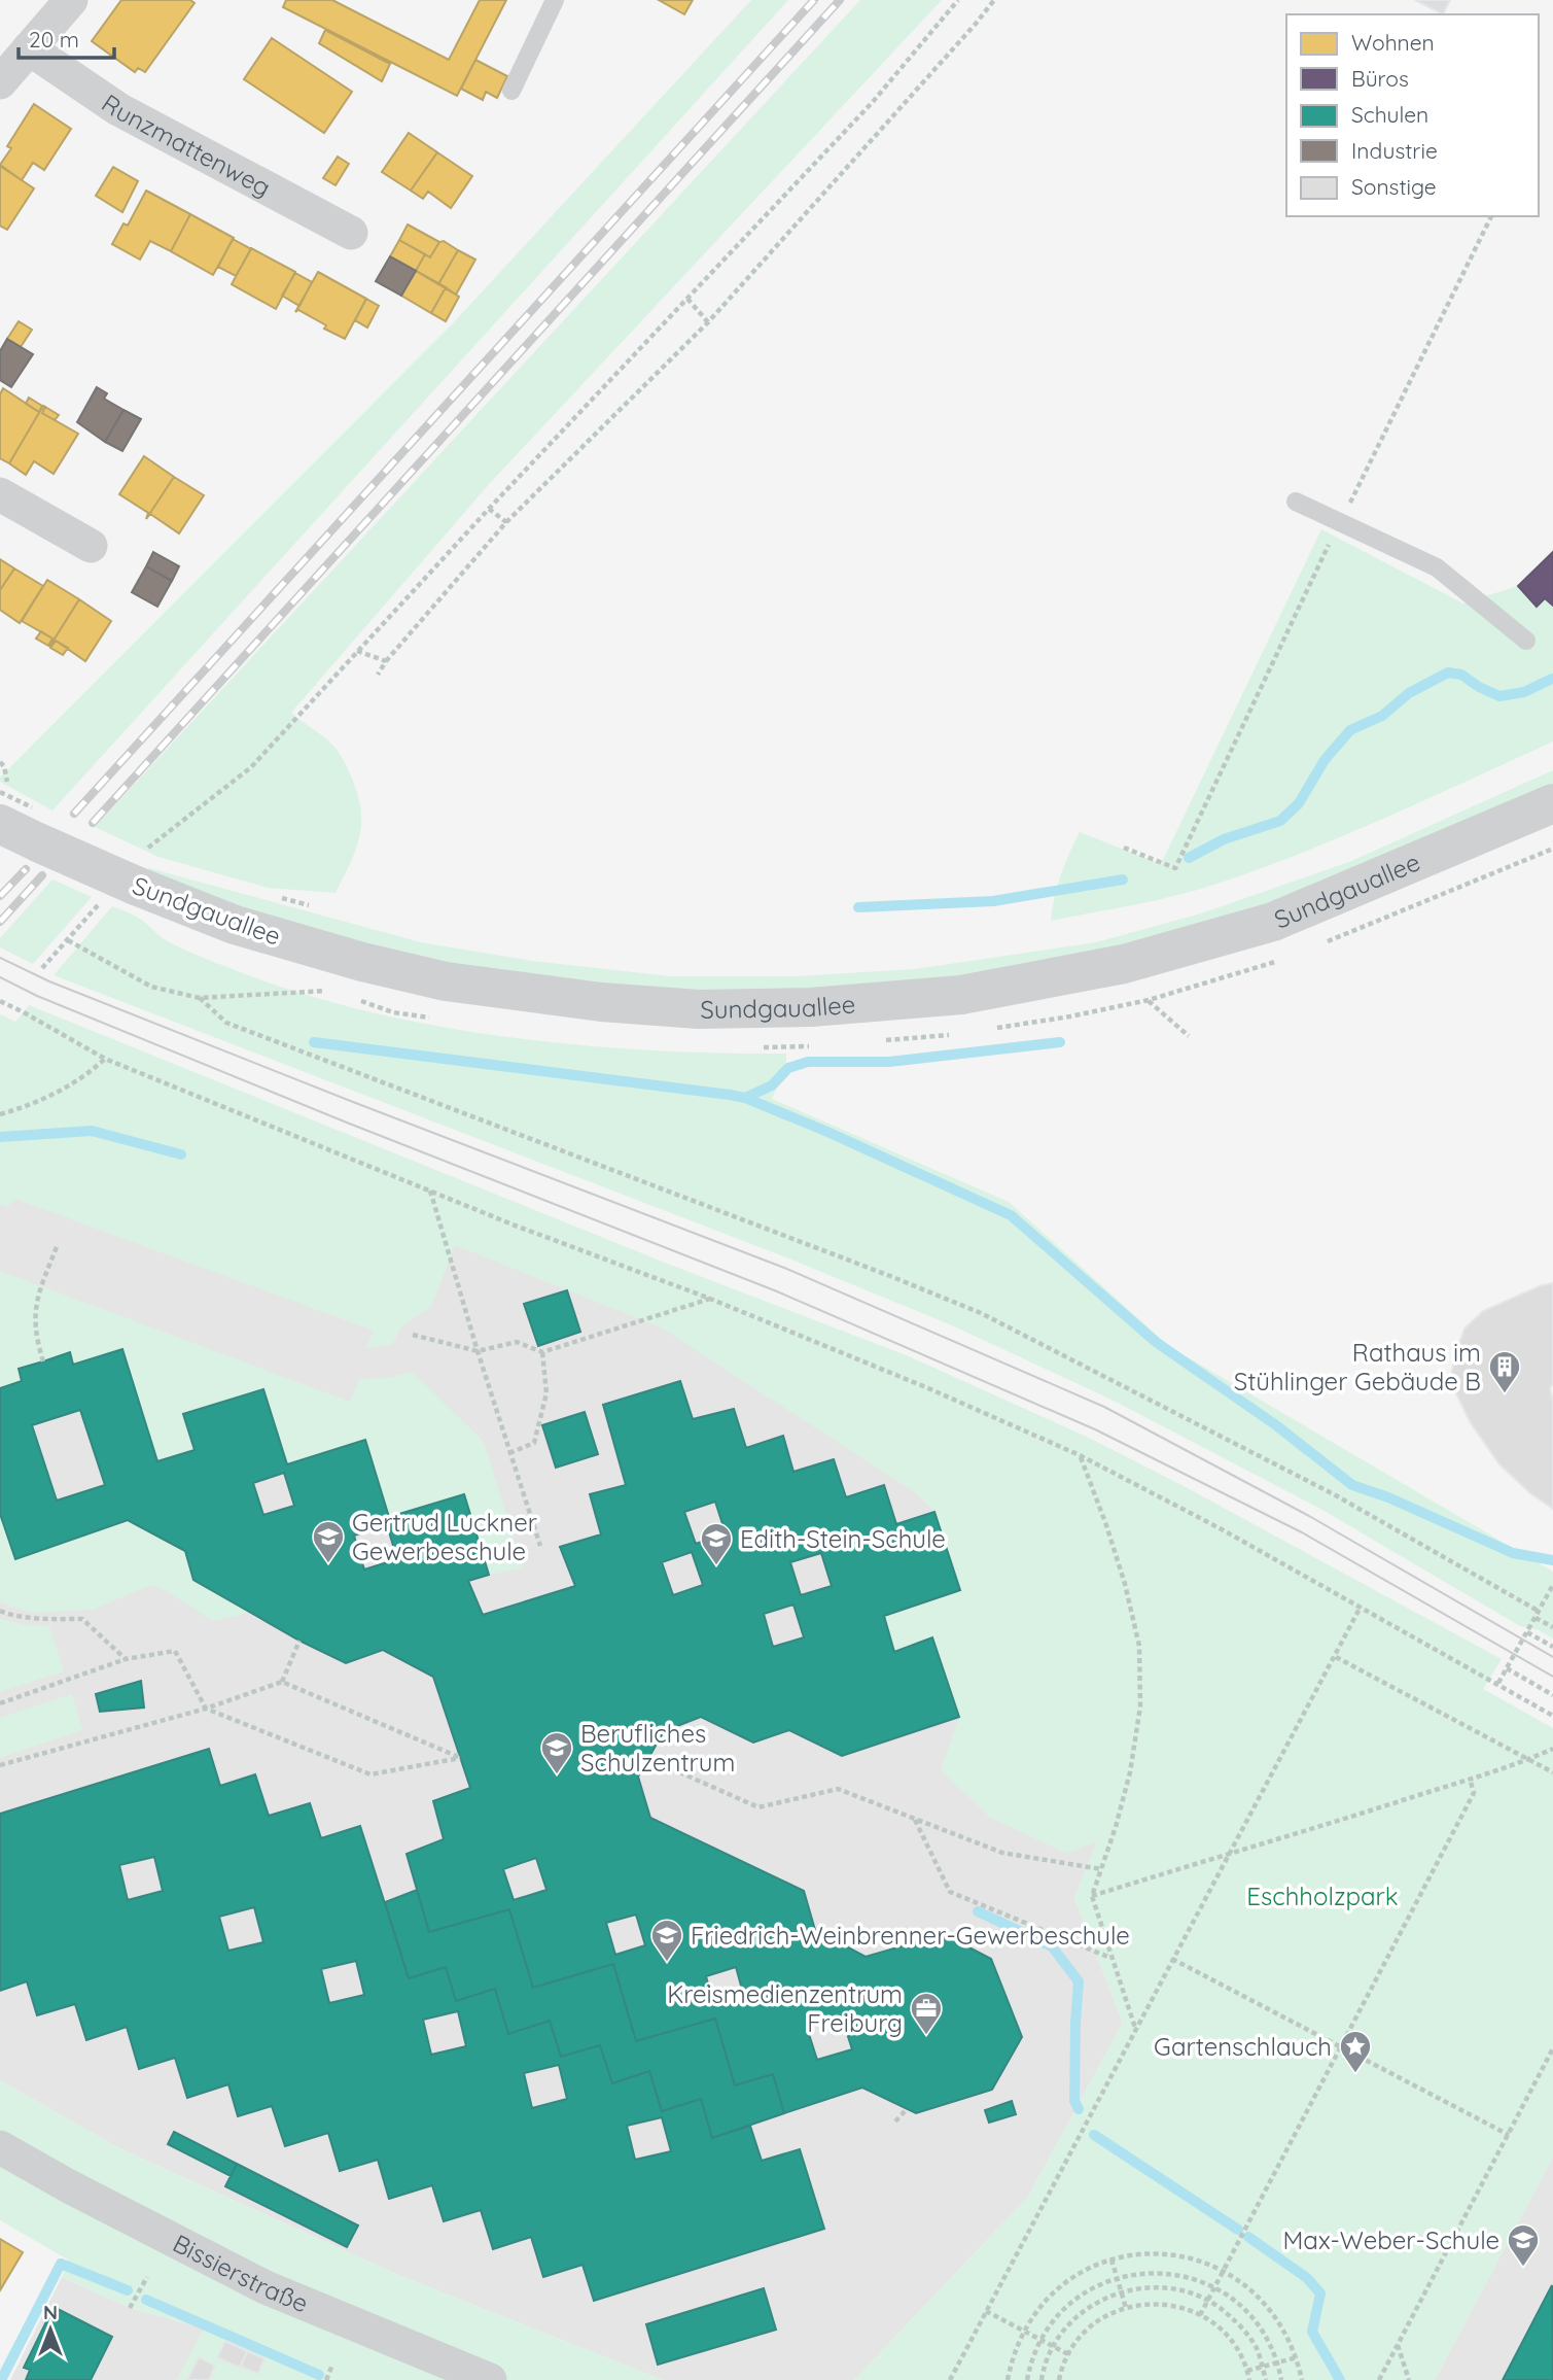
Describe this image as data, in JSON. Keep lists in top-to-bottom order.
{
  "streets": {
    "street": ["Runzmattenweg", "Sundgauallee", "Bissierstraße"]
  },
  "parks": ["Eschholzpark"],
  "places": {
    "building": ["Rathaus im Stühlinger Gebäude B"],
    "school or university": [
      "Gertrud Luckner Gewerbeschule",
      "Edith-Stein-Schule",
      "Berufliches Schulzentrum",
      "Friedrich-Weinbrenner-Gewerbeschule",
      "Max-Weber-Schule"
    ],
    "office": ["Kreismedienzentrum Freiburg"],
    "place": ["Gartenschlauch"]
  },
  "legend": [
    "Wohnen",
    "Büros",
    "Schulen",
    "Industrie",
    "Sonstige"
  ],
  "scale_bar": "20 m",
  "north": "top"
}
